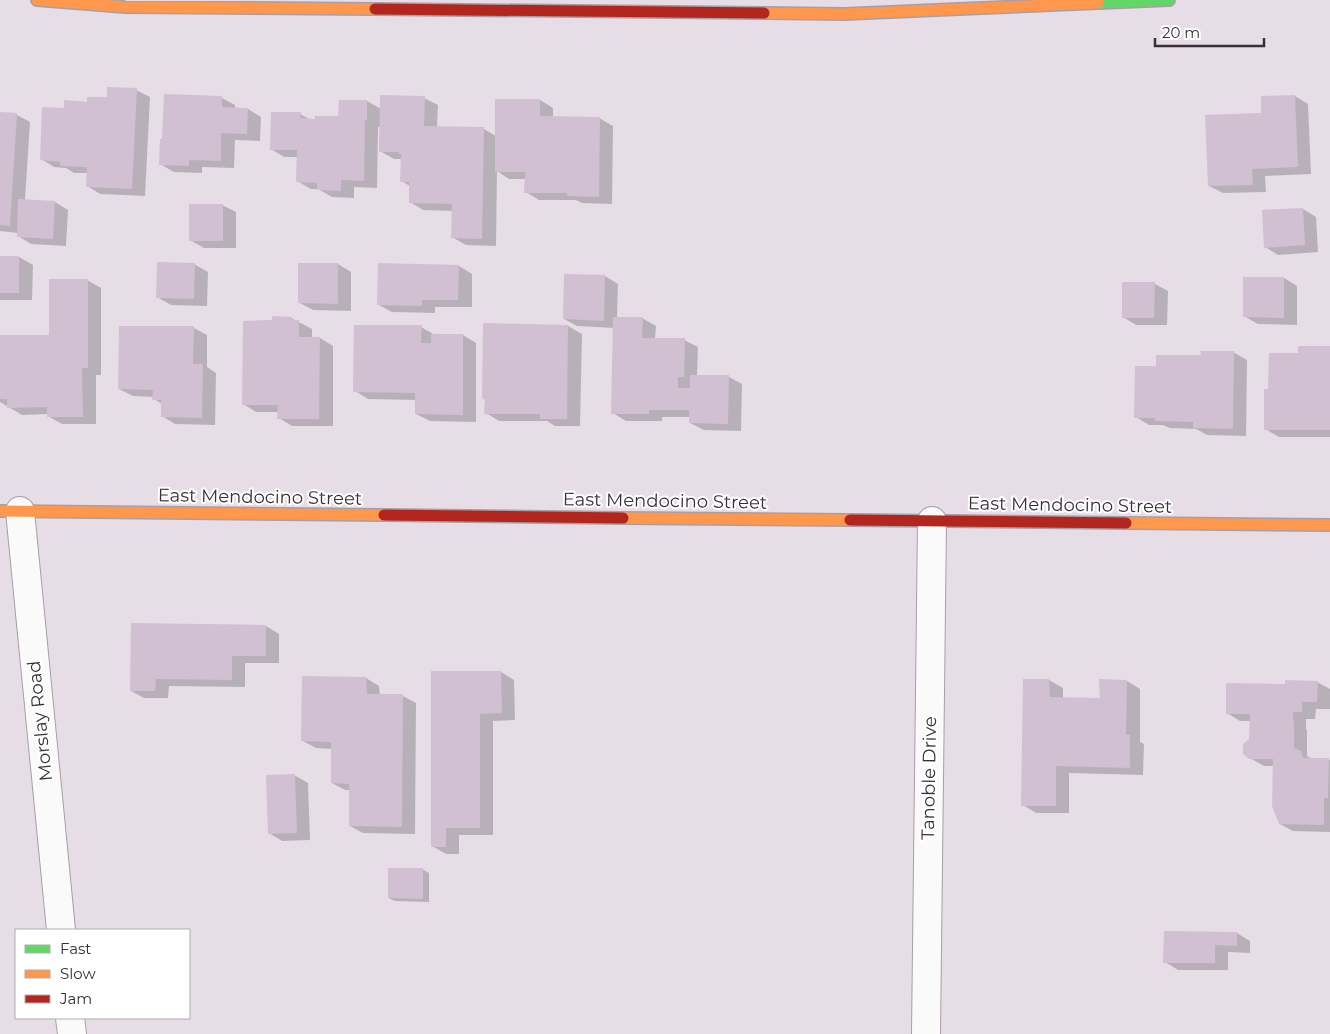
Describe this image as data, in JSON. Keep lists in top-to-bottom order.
{
  "streets": {
    "street": ["East Mendocino Street", "Morslay Road", "Tanoble Drive"]
  },
  "crossings": [
    ["East Mendocino Street", "Morslay Road"],
    ["East Mendocino Street", "Tanoble Drive"]
  ],
  "legend": ["Fast", "Slow", "Jam"],
  "scale_bar": "20 m"
}
